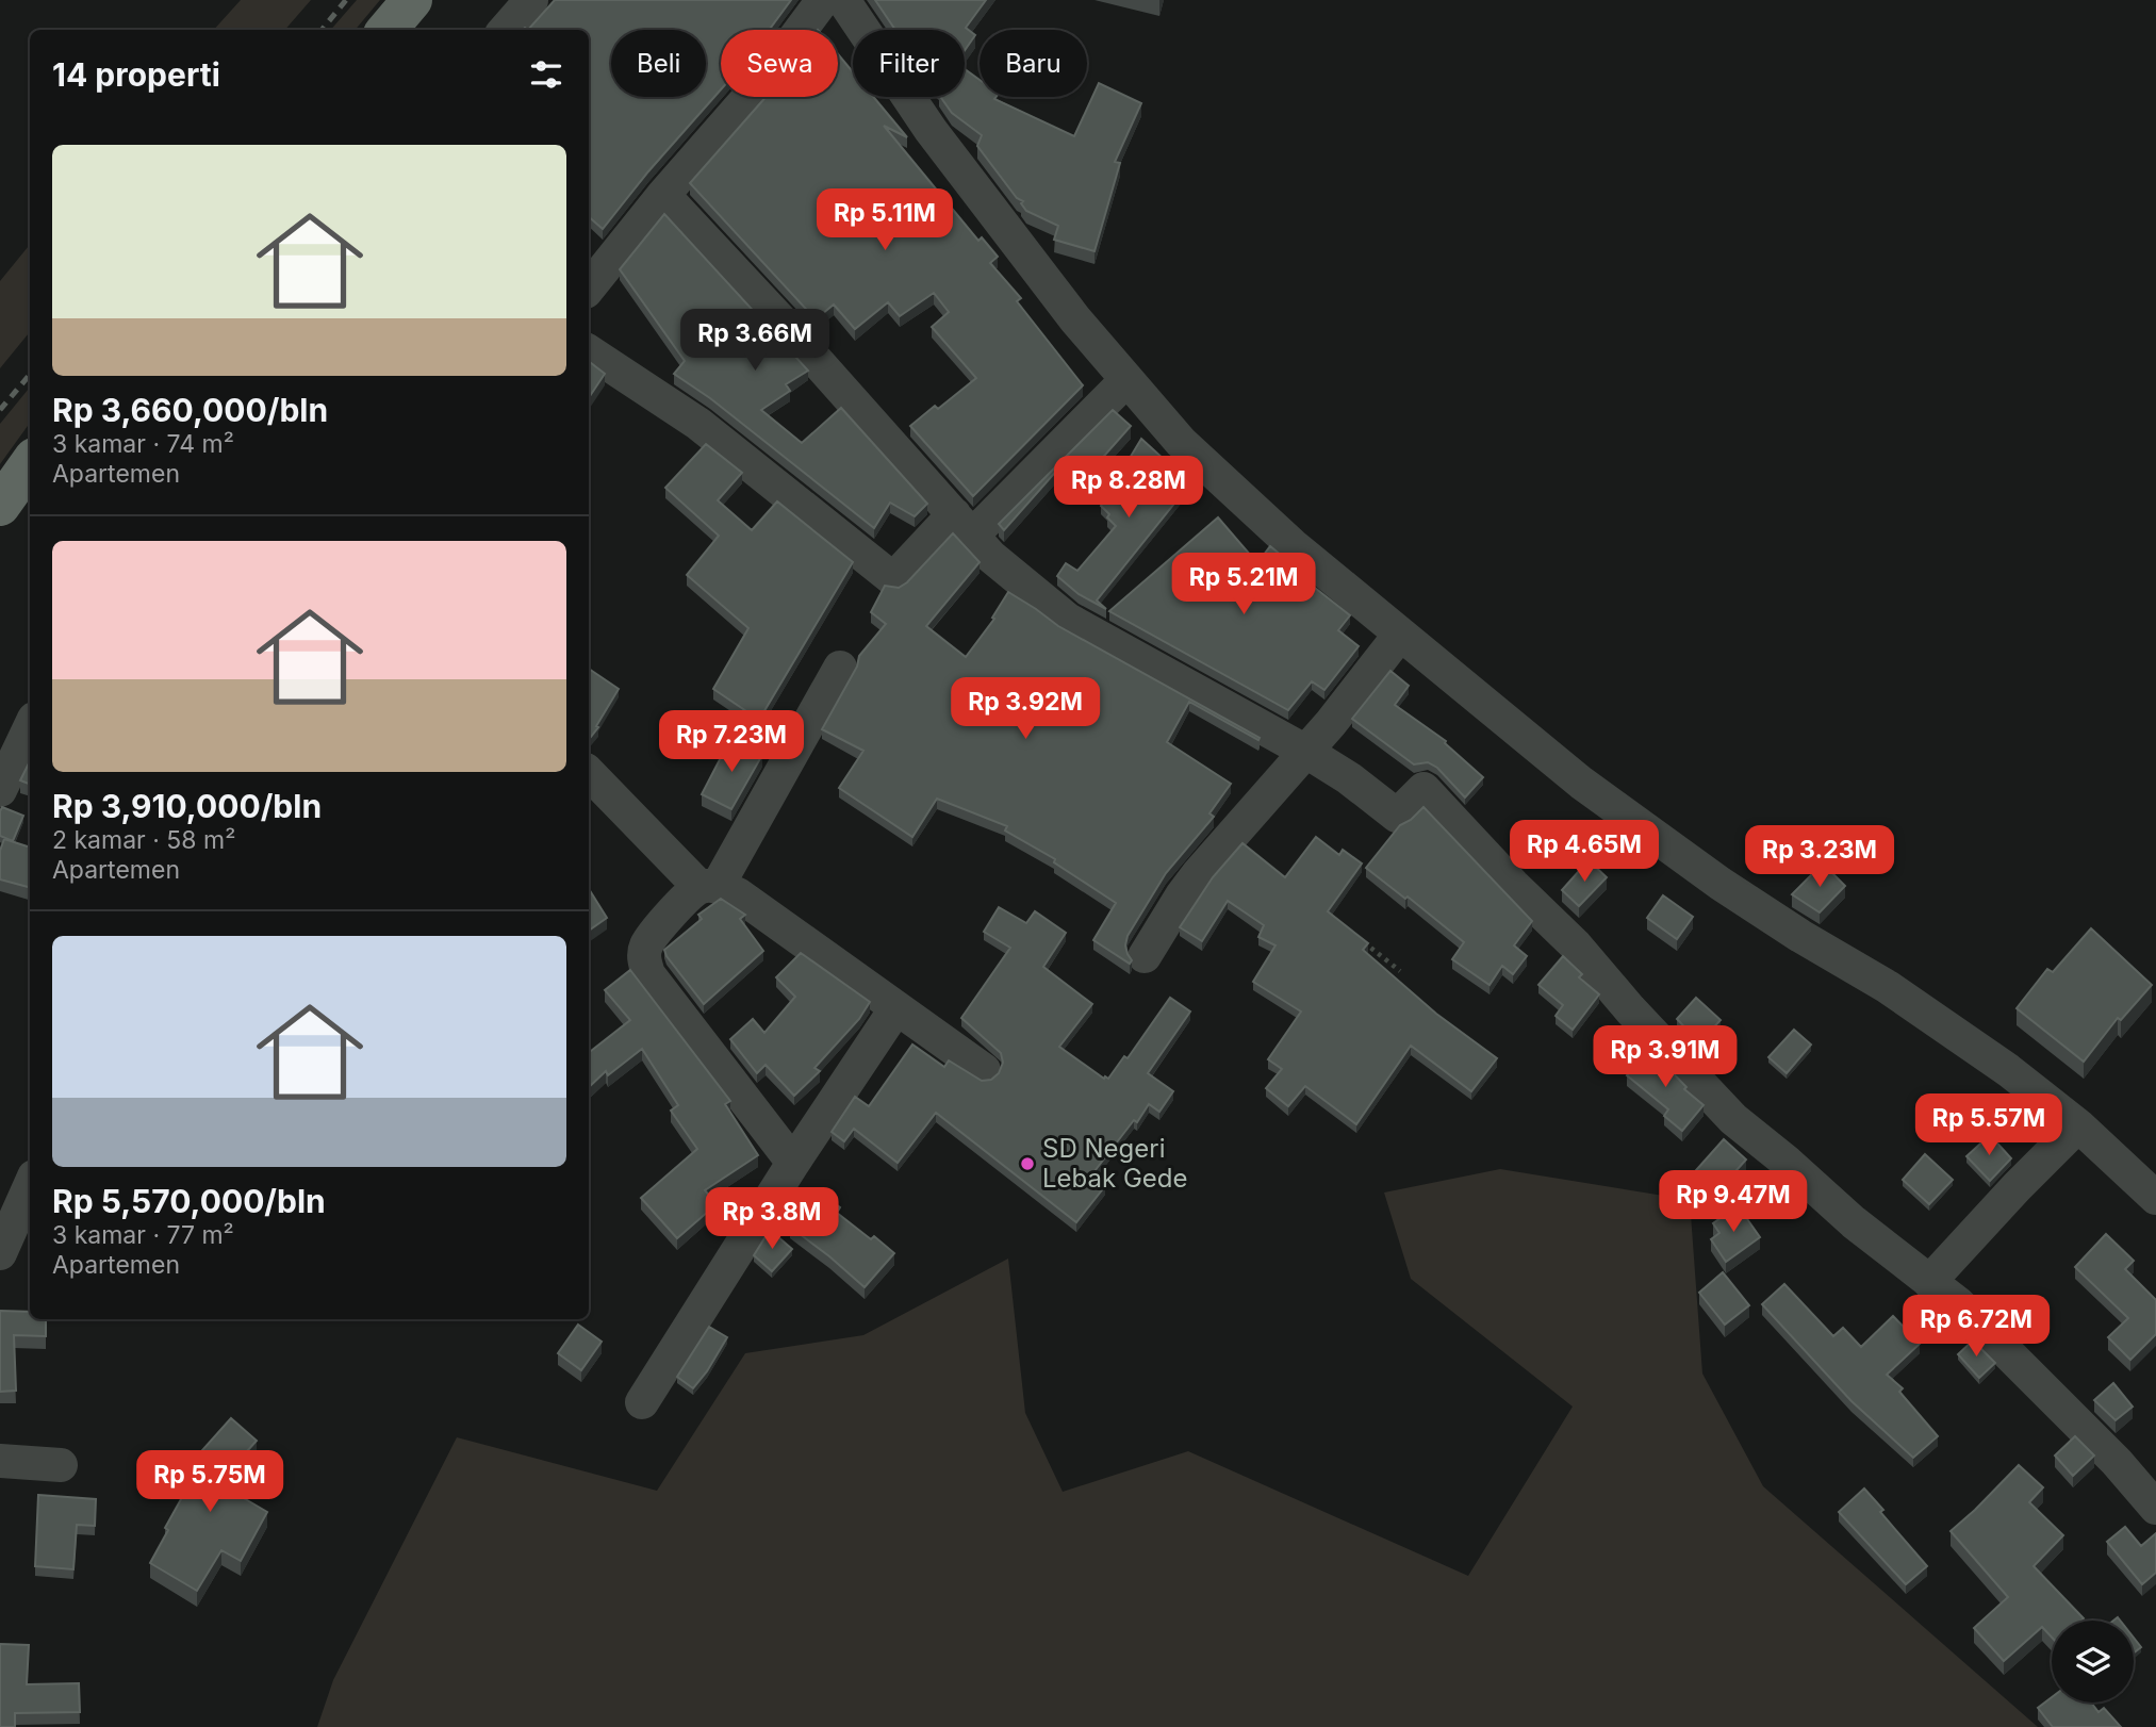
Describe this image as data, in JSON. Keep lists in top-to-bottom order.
{
  "places": ["SD Negeri Lebak Gede"],
  "page": {
    "chip": [
      "Beli",
      "Sewa",
      "Filter",
      "Baru"
    ],
    "heading": "14 properti",
    "list": [
      {
        "name": "Rp 3,660,000/bln",
        "note": "3 kamar · 74 m² · Apartemen"
      },
      {
        "name": "Rp 3,910,000/bln",
        "note": "2 kamar · 58 m² · Apartemen"
      },
      {
        "name": "Rp 5,570,000/bln",
        "note": "3 kamar · 77 m² · Apartemen"
      }
    ],
    "price": [
      "Rp 5.11M",
      "Rp 3.66M",
      "Rp 8.28M",
      "Rp 5.21M",
      "Rp 3.92M",
      "Rp 7.23M",
      "Rp 4.65M",
      "Rp 3.23M",
      "Rp 3.91M",
      "Rp 5.57M",
      "Rp 9.47M",
      "Rp 3.8M",
      "Rp 6.72M",
      "Rp 5.75M"
    ]
  }
}
